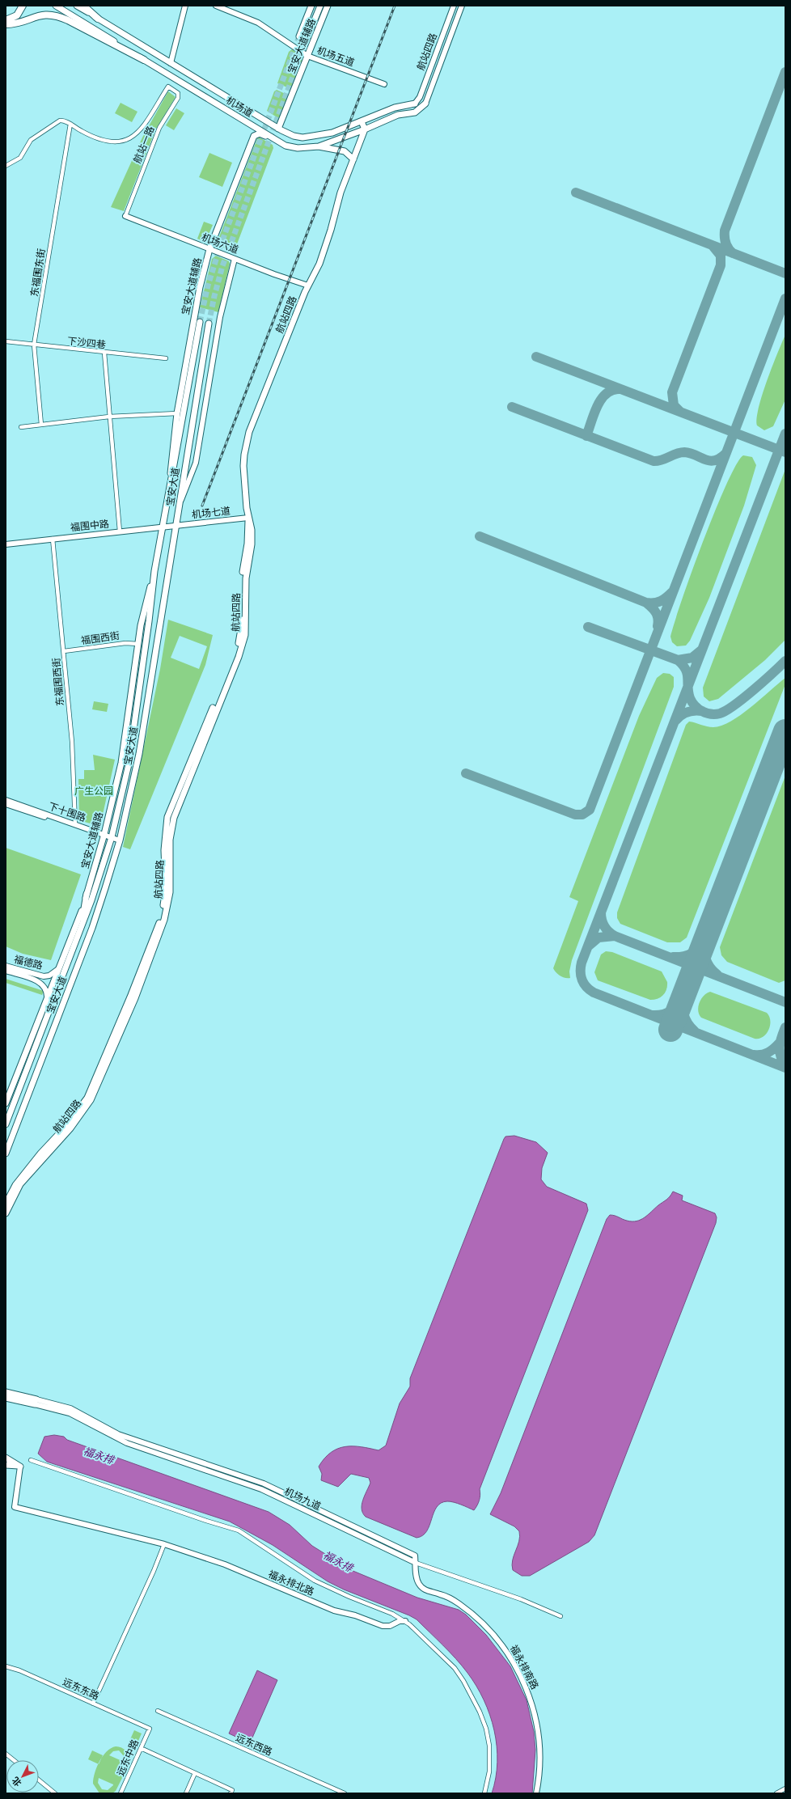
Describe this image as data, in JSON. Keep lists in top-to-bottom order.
{
  "streets": {
    "main road": [
      "宝安大道辅路",
      "航站四路",
      "机场道",
      "宝安大道"
    ],
    "street": [
      "机场五道",
      "航站一路",
      "机场六道",
      "东福围东街",
      "下沙四巷",
      "机场七道",
      "福围中路",
      "福围西街",
      "东福围西街",
      "下十围路",
      "福德路",
      "机场九道",
      "福永排北路",
      "福永排南路",
      "远东东路",
      "远东西路",
      "远东中路"
    ]
  },
  "crossings": [
    ["宝安大道辅路", "机场五道"],
    ["宝安大道辅路", "机场道"],
    ["宝安大道辅路", "机场六道"],
    ["宝安大道辅路", "宝安大道"],
    ["宝安大道辅路", "福围西街"],
    ["宝安大道辅路", "下十围路"],
    ["宝安大道辅路", "福德路"],
    ["航站四路", "机场道"],
    ["航站四路", "机场六道"],
    ["航站四路", "机场七道"],
    ["航站一路", "机场六道"],
    ["航站一路", "东福围东街"],
    ["东福围东街", "下沙四巷"],
    ["宝安大道", "机场七道"],
    ["宝安大道", "福围中路"],
    ["宝安大道", "下十围路"],
    ["机场七道", "福围中路"],
    ["福围中路", "东福围西街"],
    ["福围西街", "东福围西街"],
    ["东福围西街", "下十围路"],
    ["机场九道", "福永排南路"],
    ["远东东路", "远东中路"]
  ],
  "water": ["福永排"],
  "parks": ["广生公园"],
  "north": "bottom left"
}
